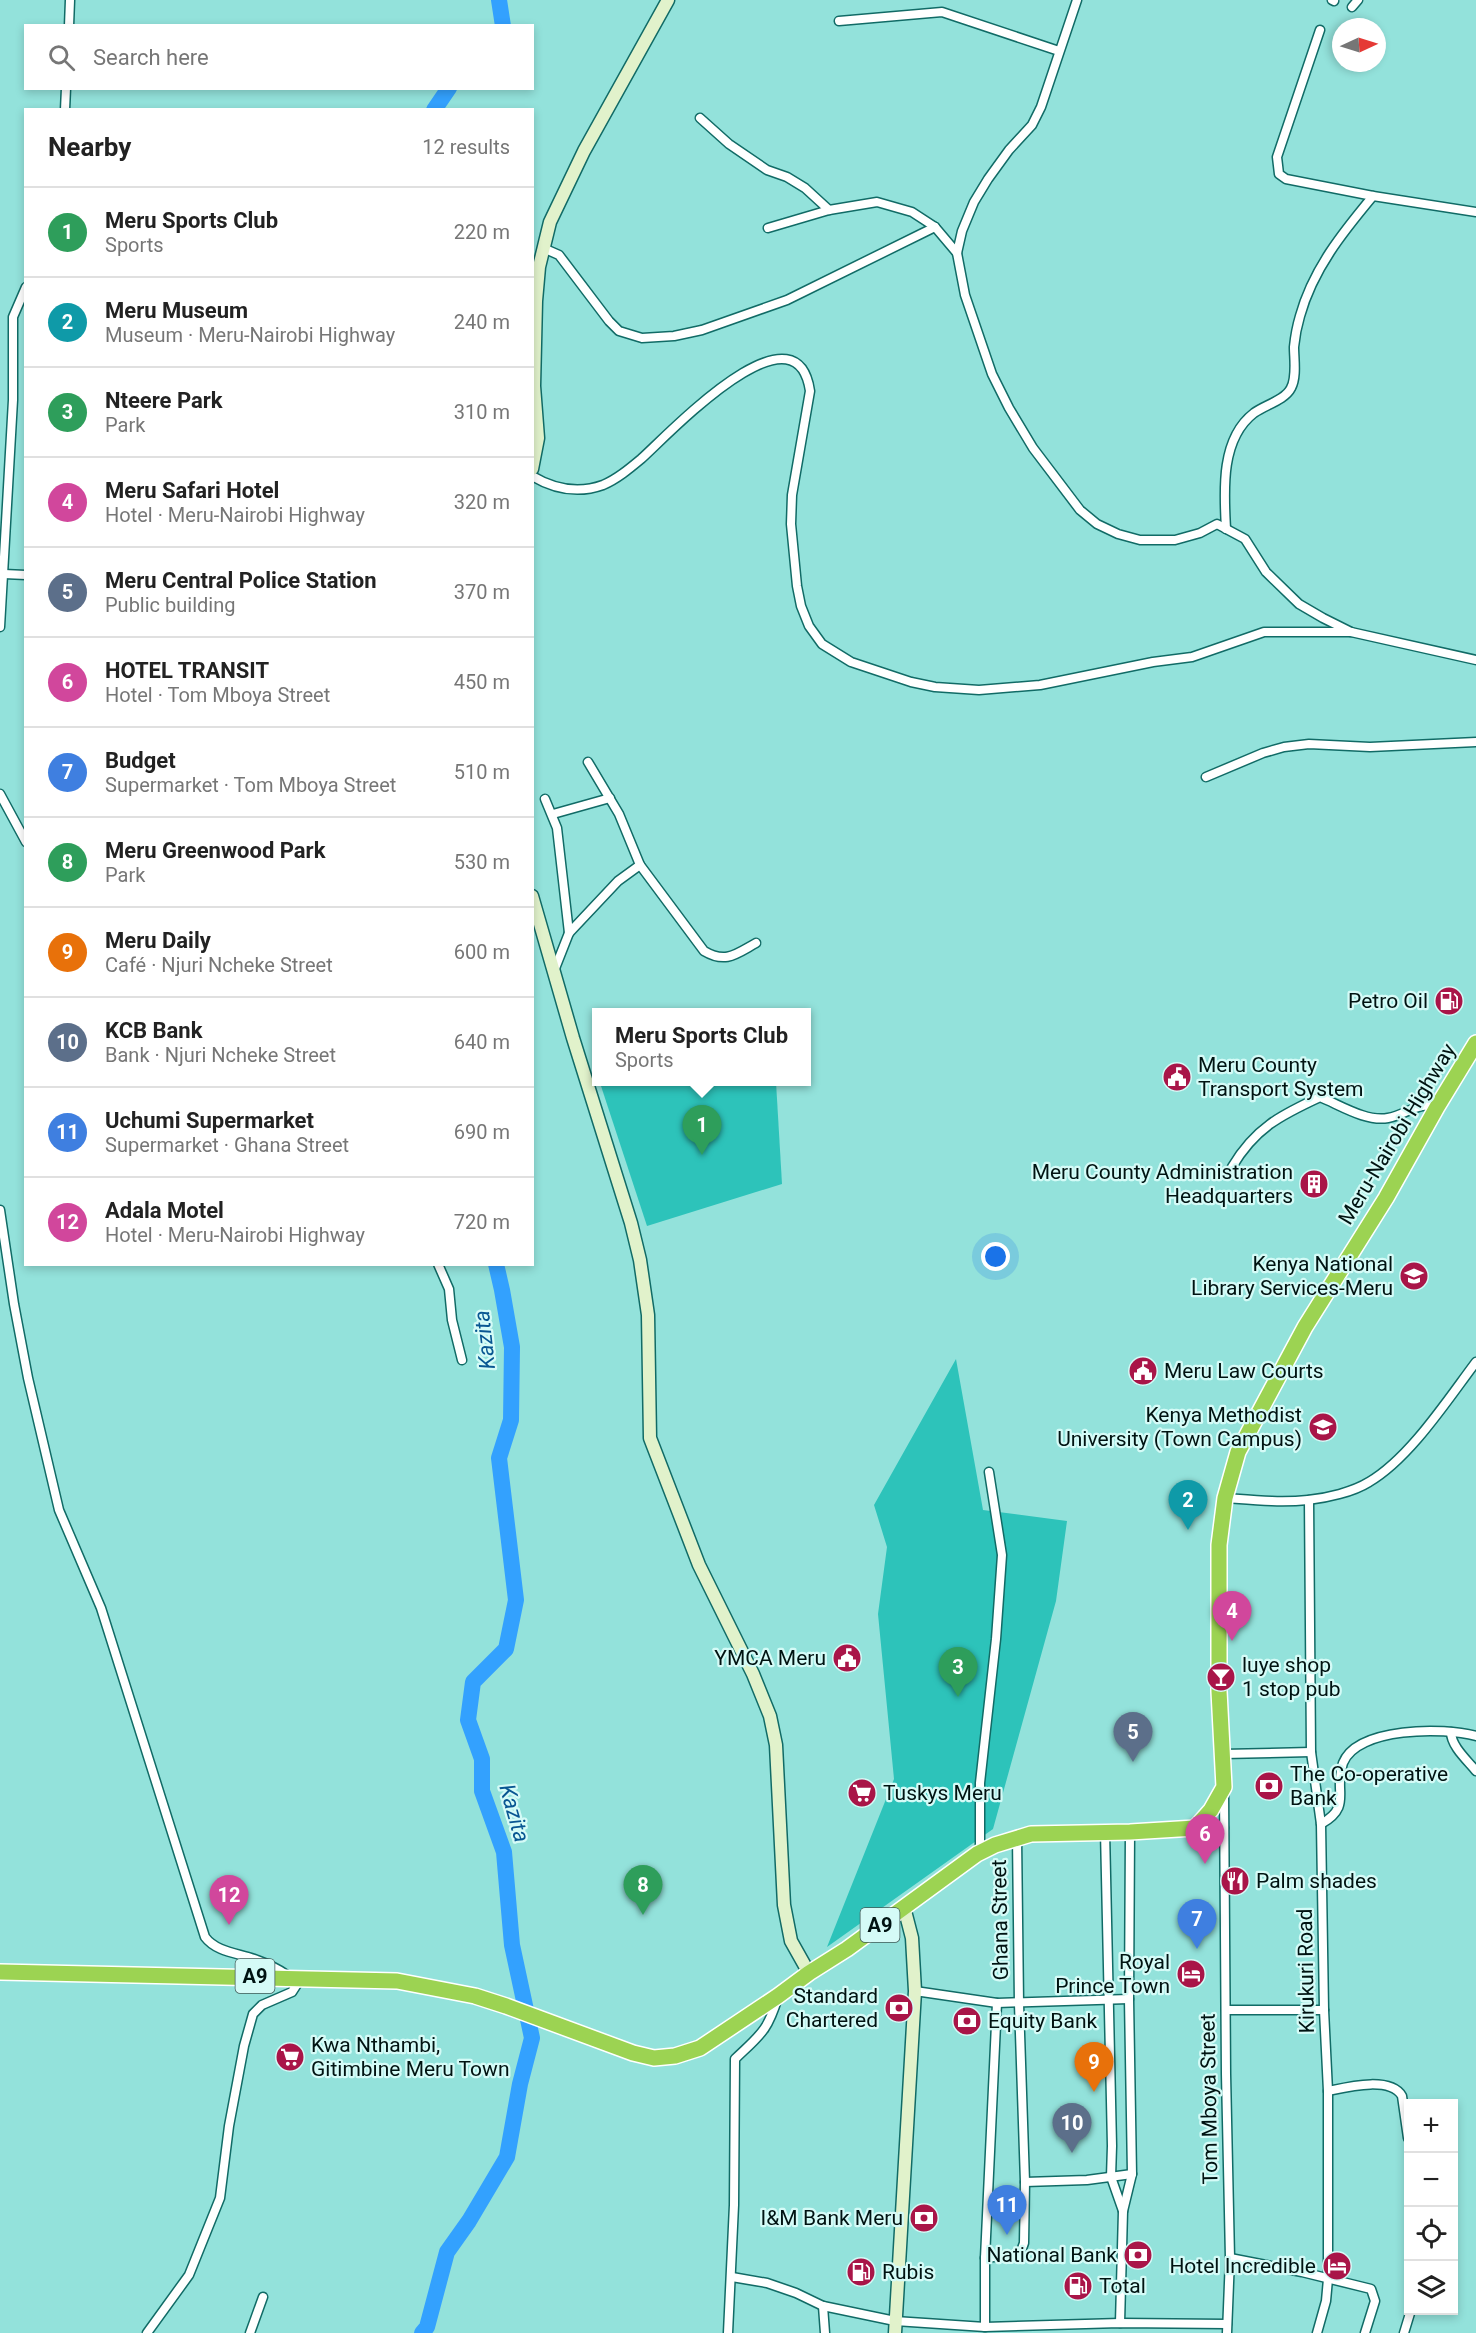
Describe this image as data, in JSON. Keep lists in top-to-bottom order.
{
  "streets": {
    "highway": ["Meru-Nairobi Highway", "A9"],
    "street": ["Ghana Street", "Kirukuri Road", "Tom Mboya Street"]
  },
  "crossings": [
    ["Meru-Nairobi Highway", "Tom Mboya Street"],
    ["Ghana Street", "A9"]
  ],
  "water": ["Kazita"],
  "places": {
    "fuel station": ["Petro Oil", "Rubis", "Total"],
    "public building": ["Meru County Transport System", "Meru Law Courts", "YMCA Meru"],
    "building": ["Meru County Administration Headquarters"],
    "school or university": ["Kenya National Library Services-Meru", "Kenya Methodist University (Town Campus)"],
    "bar": ["luye shop 1 stop pub"],
    "bank": [
      "The Co-operative Bank",
      "Standard Chartered",
      "Equity Bank",
      "I&M Bank Meru",
      "National Bank"
    ],
    "supermarket": ["Tuskys Meru", "Kwa Nthambi, Gitimbine Meru Town"],
    "restaurant": ["Palm shades"],
    "hotel": ["Royal Prince Town", "Hotel Incredible"]
  },
  "north": "right",
  "page": {
    "search": "Search here",
    "heading": ["Nearby", "12 results"],
    "list": [
      {
        "mark": "1",
        "name": "Meru Sports Club",
        "note": "Sports",
        "value": "220 m"
      },
      {
        "mark": "2",
        "name": "Meru Museum",
        "note": "Museum · Meru-Nairobi Highway",
        "value": "240 m"
      },
      {
        "mark": "3",
        "name": "Nteere Park",
        "note": "Park",
        "value": "310 m"
      },
      {
        "mark": "4",
        "name": "Meru Safari Hotel",
        "note": "Hotel · Meru-Nairobi Highway",
        "value": "320 m"
      },
      {
        "mark": "5",
        "name": "Meru Central Police Station",
        "note": "Public building",
        "value": "370 m"
      },
      {
        "mark": "6",
        "name": "HOTEL TRANSIT",
        "note": "Hotel · Tom Mboya Street",
        "value": "450 m"
      },
      {
        "mark": "7",
        "name": "Budget",
        "note": "Supermarket · Tom Mboya Street",
        "value": "510 m"
      },
      {
        "mark": "8",
        "name": "Meru Greenwood Park",
        "note": "Park",
        "value": "530 m"
      },
      {
        "mark": "9",
        "name": "Meru Daily",
        "note": "Café · Njuri Ncheke Street",
        "value": "600 m"
      },
      {
        "mark": "10",
        "name": "KCB Bank",
        "note": "Bank · Njuri Ncheke Street",
        "value": "640 m"
      },
      {
        "mark": "11",
        "name": "Uchumi Supermarket",
        "note": "Supermarket · Ghana Street",
        "value": "690 m"
      },
      {
        "mark": "12",
        "name": "Adala Motel",
        "note": "Hotel · Meru-Nairobi Highway",
        "value": "720 m"
      }
    ],
    "popup": ["Meru Sports Club", "Sports"],
    "pins": [
      "1",
      "2",
      "4",
      "3",
      "5",
      "6",
      "8",
      "12",
      "7",
      "9",
      "10",
      "11"
    ],
    "map_buttons": ["+", "−"]
  }
}
